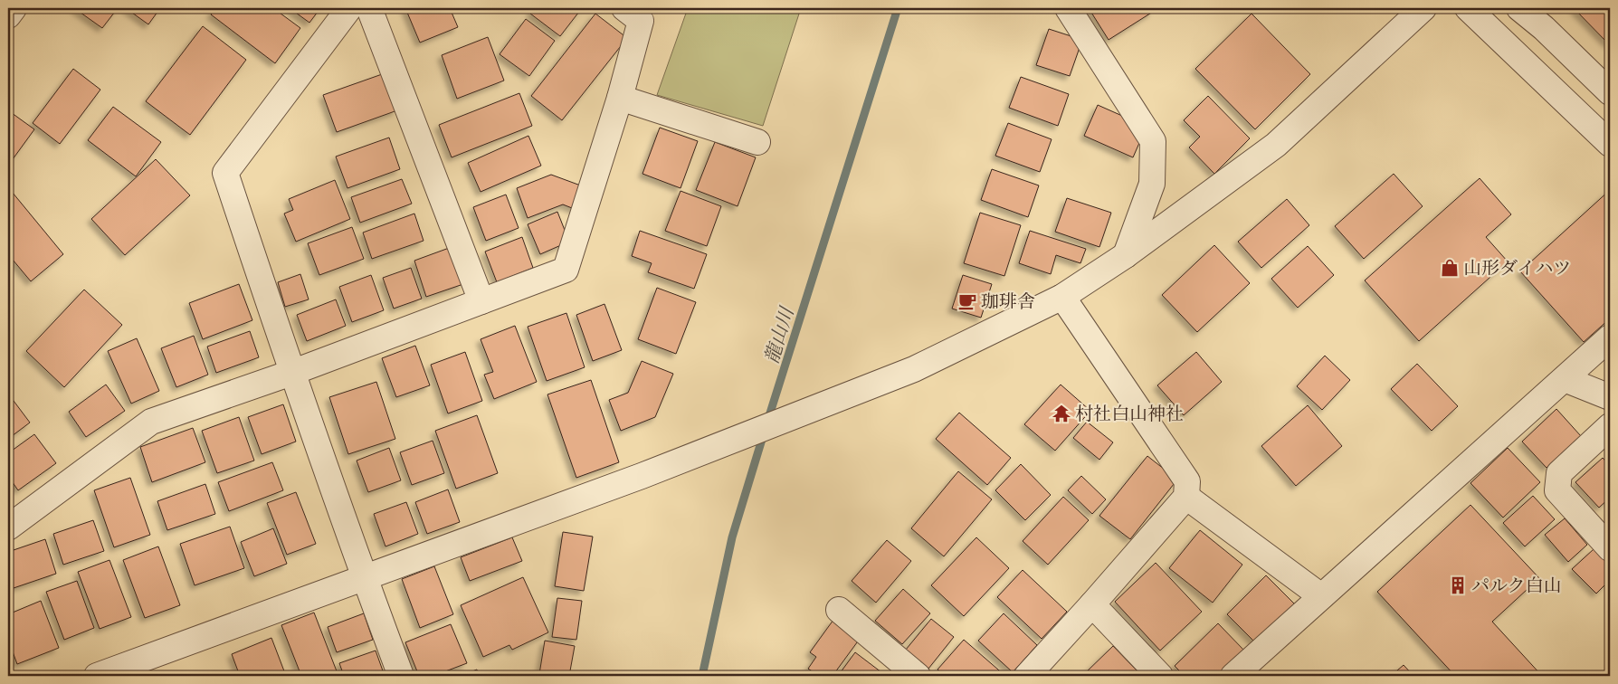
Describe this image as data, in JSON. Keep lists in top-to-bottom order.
{
  "water": ["龍山川"],
  "places": {
    "shop": ["山形ダイハツ"],
    "cafe": ["珈琲舎"],
    "temple": ["村社白山神社"],
    "building": ["パルク白山"]
  }
}
